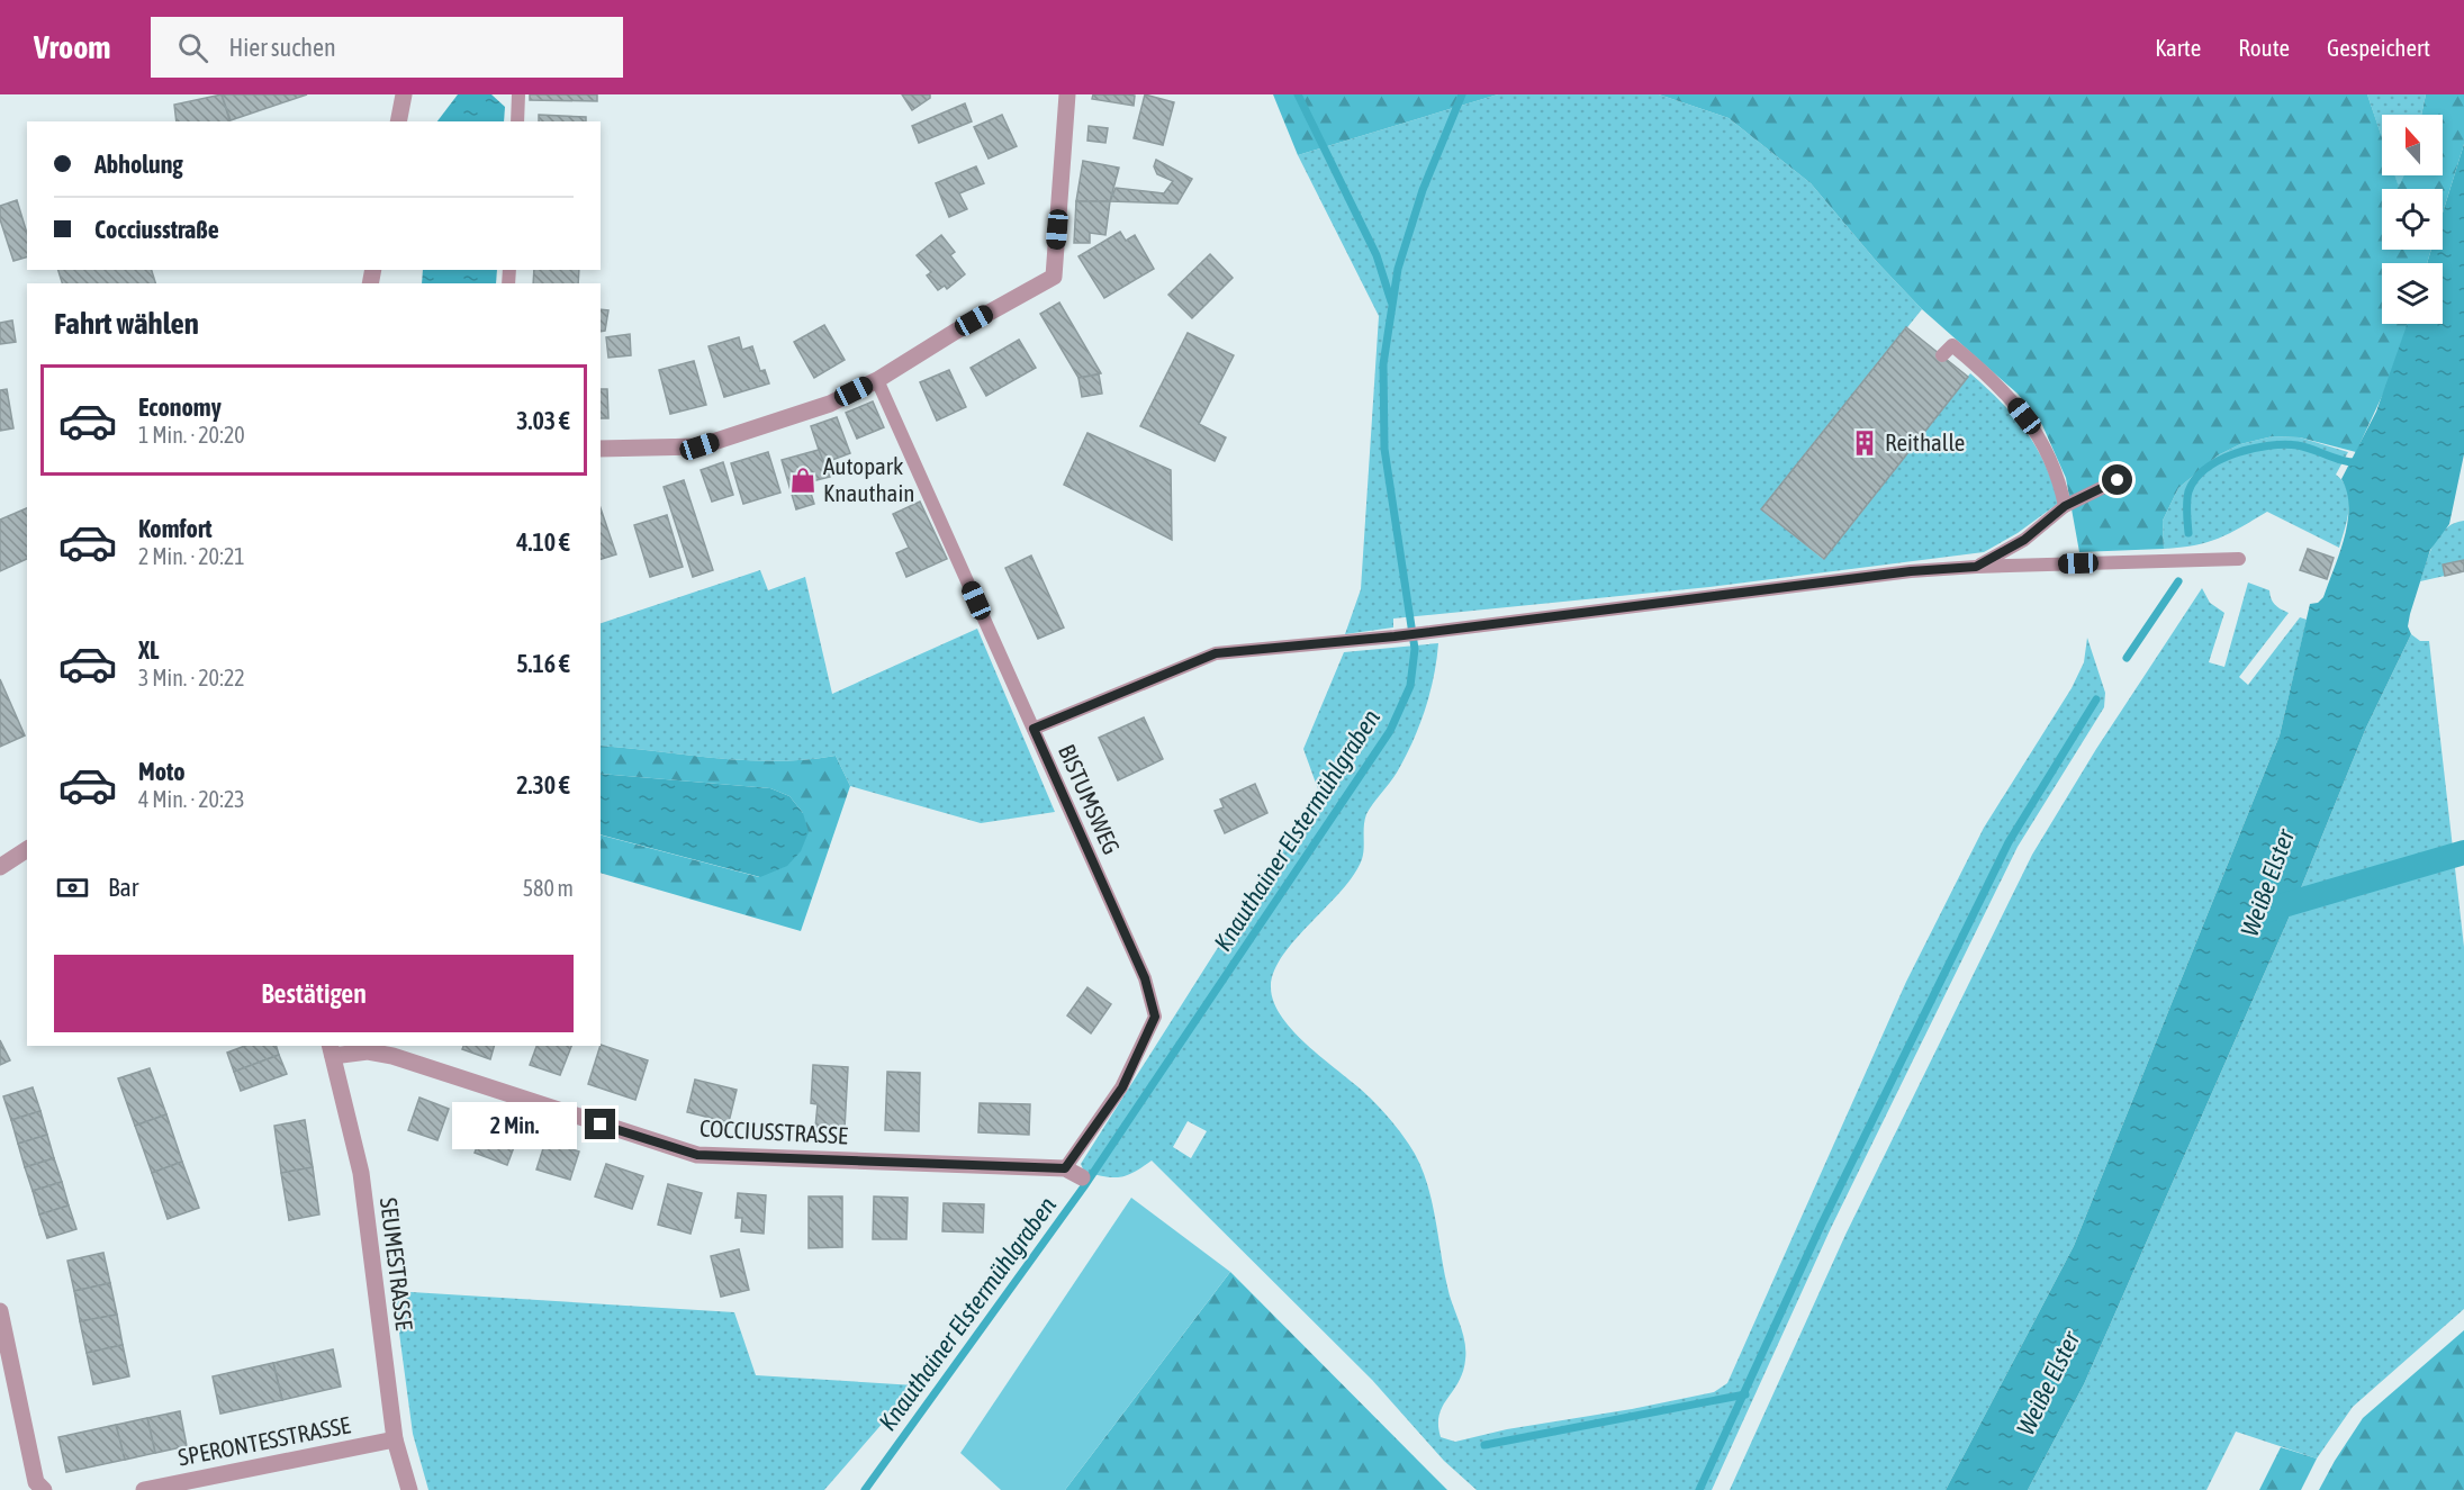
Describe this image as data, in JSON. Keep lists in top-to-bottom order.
{
  "streets": {
    "street": ["COCCIUSSTRASSE", "SEUMESTRASSE", "SPERONTESSTRASSE"],
    "lane": ["BISTUMSWEG"]
  },
  "crossings": [
    ["BISTUMSWEG", "COCCIUSSTRASSE"],
    ["COCCIUSSTRASSE", "SEUMESTRASSE"],
    ["SEUMESTRASSE", "SPERONTESSTRASSE"]
  ],
  "water": ["Knauthainer Elstermühlgraben", "Weiße Elster"],
  "places": {
    "building": ["Reithalle"],
    "shop": ["Autopark Knauthain"]
  },
  "north": "top",
  "page": {
    "header": "Vroom",
    "search": "Hier suchen",
    "nav": ["Karte", "Route", "Gespeichert"],
    "banner": ["Abholung", "Cocciusstraße"],
    "heading": "Fahrt wählen",
    "list": [
      {
        "name": "Economy",
        "note": "1 Min. · 20:20",
        "value": "3.03 €"
      },
      {
        "name": "Komfort",
        "note": "2 Min. · 20:21",
        "value": "4.10 €"
      },
      {
        "name": "XL",
        "note": "3 Min. · 20:22",
        "value": "5.16 €"
      },
      {
        "name": "Moto",
        "note": "4 Min. · 20:23",
        "value": "2.30 €"
      }
    ],
    "pay": ["Bar", "580 m"],
    "buttons": "Bestätigen",
    "bubble": "2 Min."
  }
}
